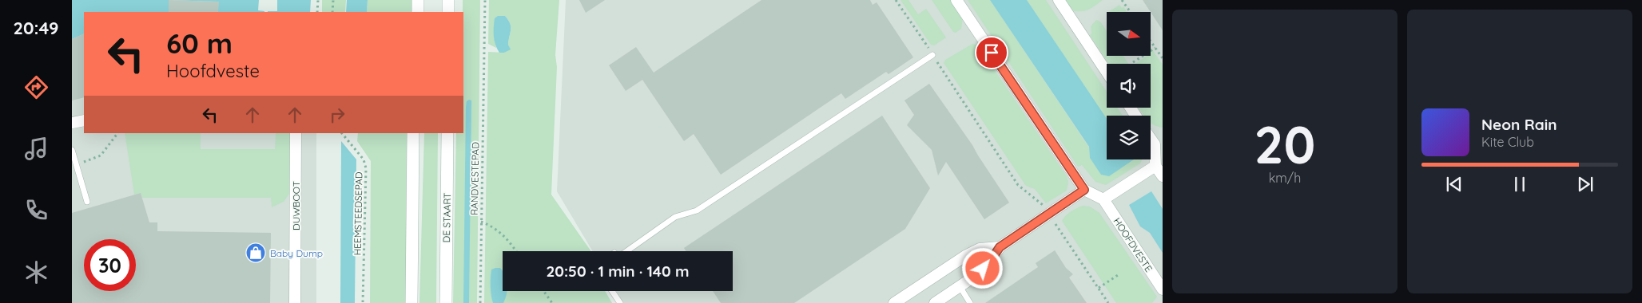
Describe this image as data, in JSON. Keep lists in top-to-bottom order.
{
  "streets": {
    "main road": ["DE STAART"],
    "street": ["DUWBOOT", "HOOFDVESTE"],
    "path": ["RANDVESTEPAD", "HEEMSTEEDSEPAD"]
  },
  "places": {
    "shop": ["Baby Dump"]
  },
  "north": "right",
  "page": {
    "tabs": "20:49",
    "tile": ["20", "km/h"],
    "turn": ["60 m", "Hoofdveste"],
    "song": ["Neon Rain", "Kite Club"],
    "limit": "30",
    "trip": "20:50 · 1 min · 140 m"
  }
}
